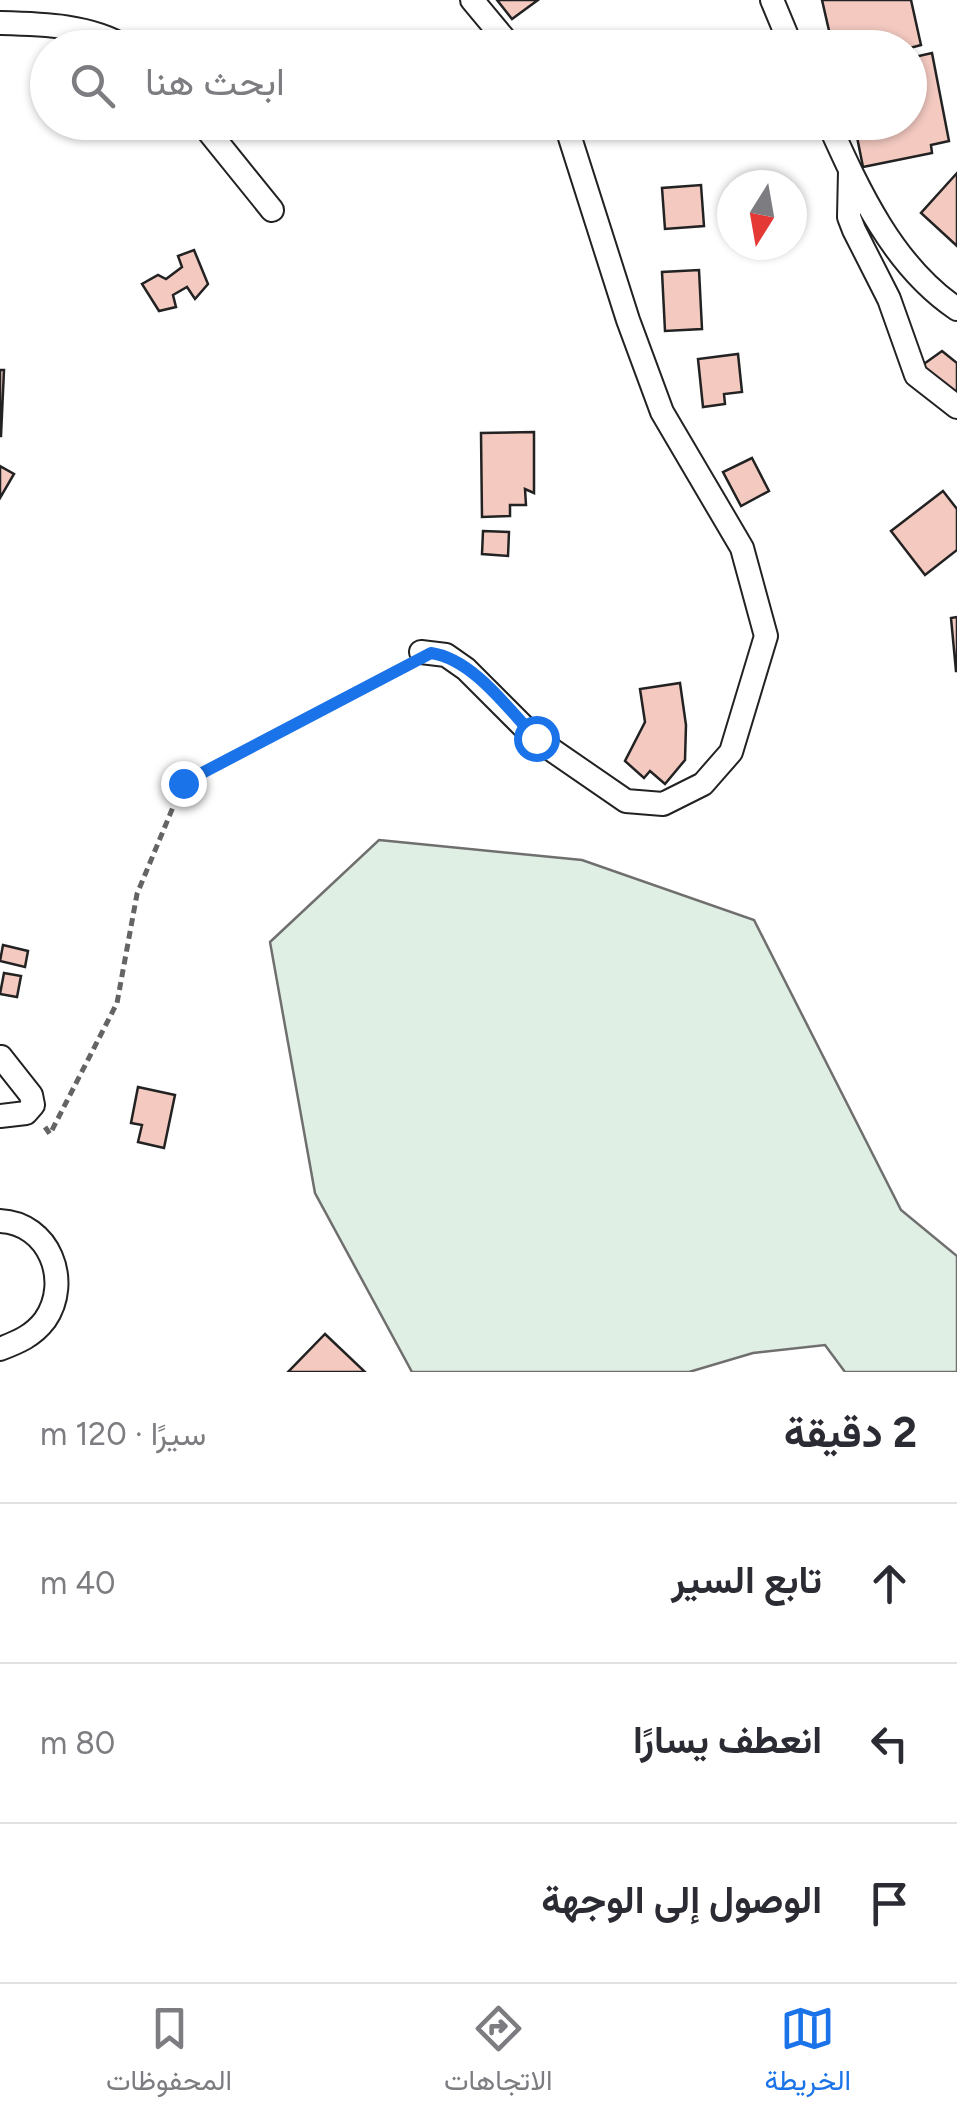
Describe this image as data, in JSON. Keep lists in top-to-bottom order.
{
  "north": "bottom",
  "page": {
    "search": "ابحث هنا",
    "heading": ["2 دقيقة", "سيرًا · 120 m"],
    "list": [
      ["تابع السير", "40 m"],
      ["انعطف يسارًا", "80 m"],
      "الوصول إلى الوجهة"
    ],
    "nav": ["الخريطة", "الاتجاهات", "المحفوظات"]
  }
}
